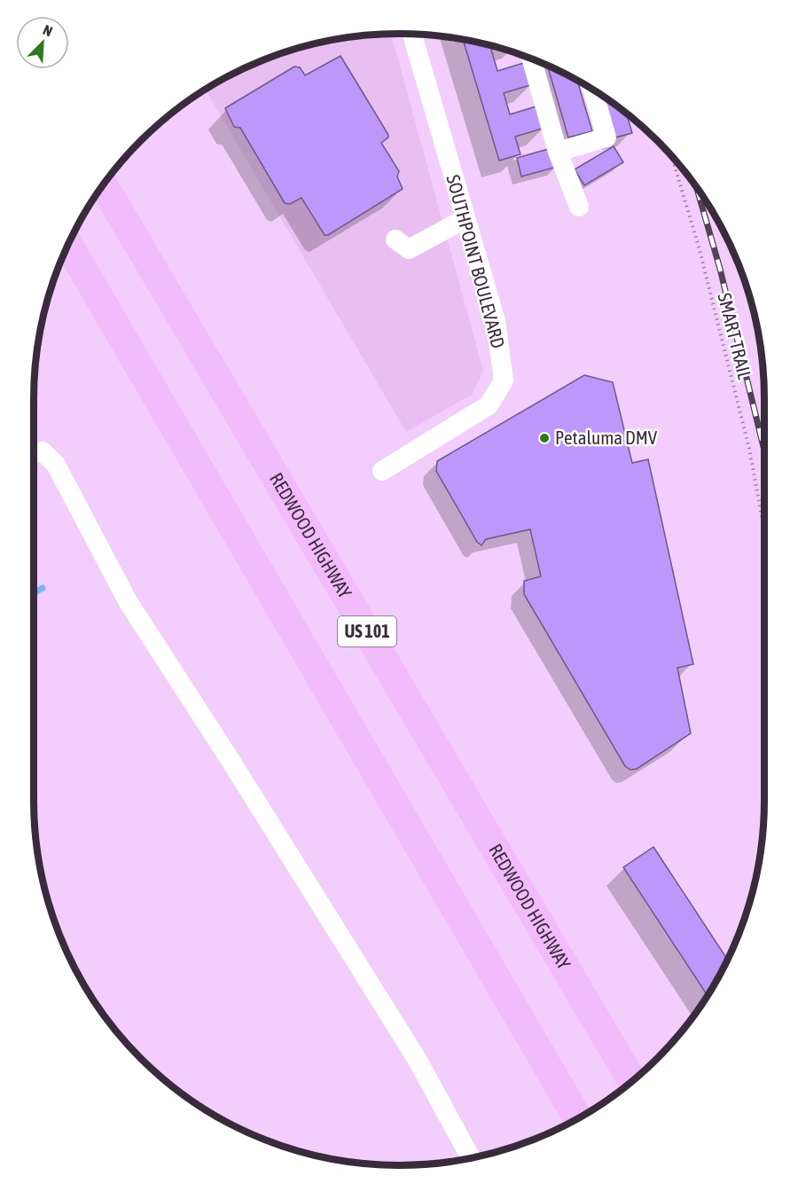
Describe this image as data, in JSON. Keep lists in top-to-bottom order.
{
  "streets": {
    "highway": ["REDWOOD HIGHWAY", "US 101"],
    "street": ["SOUTHPOINT BOULEVARD"],
    "path": ["SMART TRAIL"]
  },
  "places": ["Petaluma DMV"],
  "north": "top right"
}
